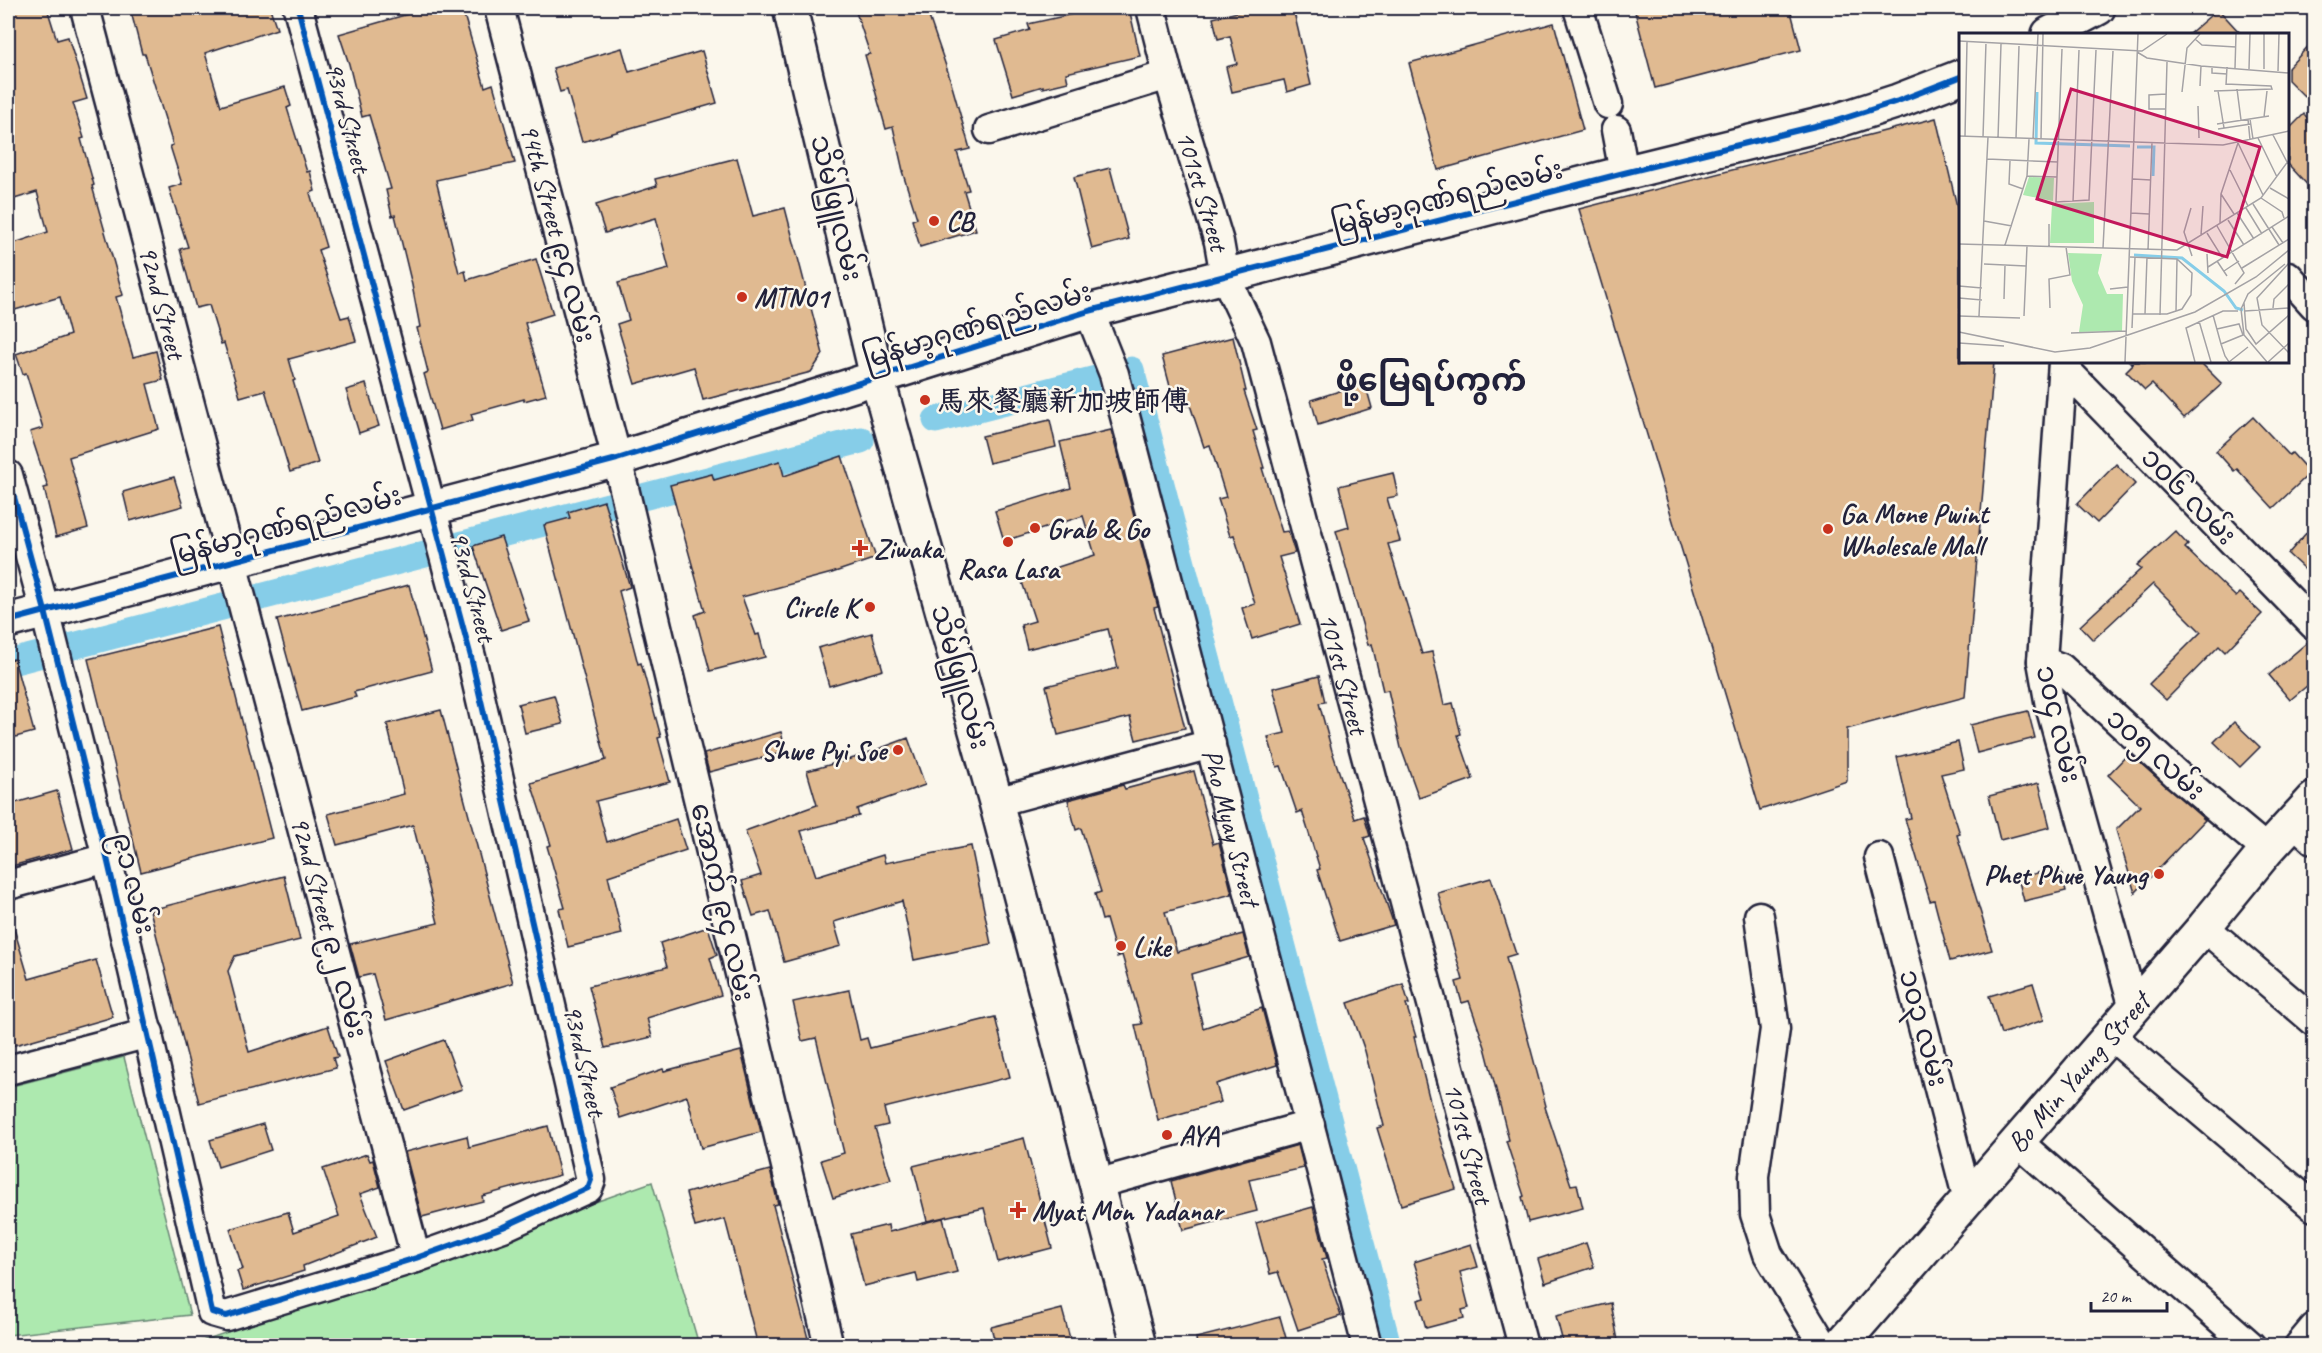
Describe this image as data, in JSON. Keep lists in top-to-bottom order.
{
  "streets": {
    "street": [
      "93rd Street",
      "101st Street",
      "မြန်မာ့ဂုဏ်ရည်လမ်း",
      "သိမ်ဖြူလမ်း",
      "94th Street ၉၄ လမ်း",
      "92nd Street",
      "၁၀၆ လမ်း",
      "၁၀၄ လမ်း",
      "၁၀၅ လမ်း",
      "Pho Myay Street",
      "၉၁ လမ်း",
      "အောက် ၉၄ လမ်း",
      "92nd Street ၉၂ လမ်း",
      "၁၀၃ လမ်း",
      "Bo Min Yaung Street"
    ]
  },
  "crossings": [
    ["93rd Street", "မြန်မာ့ဂုဏ်ရည်လမ်း"],
    ["93rd Street", "၉၁ လမ်း"],
    ["93rd Street", "92nd Street ၉၂ လမ်း"],
    ["101st Street", "မြန်မာ့ဂုဏ်ရည်လမ်း"],
    ["မြန်မာ့ဂုဏ်ရည်လမ်း", "သိမ်ဖြူလမ်း"],
    ["မြန်မာ့ဂုဏ်ရည်လမ်း", "94th Street ၉၄ လမ်း"],
    ["မြန်မာ့ဂုဏ်ရည်လမ်း", "92nd Street"],
    ["မြန်မာ့ဂုဏ်ရည်လမ်း", "Pho Myay Street"],
    ["မြန်မာ့ဂုဏ်ရည်လမ်း", "၉၁ လမ်း"],
    ["မြန်မာ့ဂုဏ်ရည်လမ်း", "အောက် ၉၄ လမ်း"],
    ["94th Street ၉၄ လမ်း", "အောက် ၉၄ လမ်း"],
    ["92nd Street", "92nd Street ၉၂ လမ်း"],
    ["၁၀၆ လမ်း", "၁၀၄ လမ်း"],
    ["၁၀၄ လမ်း", "၁၀၅ လမ်း"],
    ["၁၀၄ လမ်း", "Bo Min Yaung Street"],
    ["၁၀၅ လမ်း", "Bo Min Yaung Street"],
    ["၉၁ လမ်း", "92nd Street ၉၂ လမ်း"],
    ["၁၀၃ လမ်း", "Bo Min Yaung Street"]
  ],
  "districts": ["ဖို့မြေရပ်ကွက်"],
  "places": {
    "other": [
      "CB",
      "MTN01",
      "馬來餐廳新加坡師傅",
      "Grab & Go",
      "Ga Mone Pwint Wholesale Mall",
      "Rasa Lasa",
      "Circle K",
      "Shwe Pyi Soe",
      "Phet Phue Yaung",
      "Like",
      "AYA"
    ],
    "health": ["Ziwaka", "Myat Mon Yadanar"]
  },
  "scale_bar": "20 m"
}
